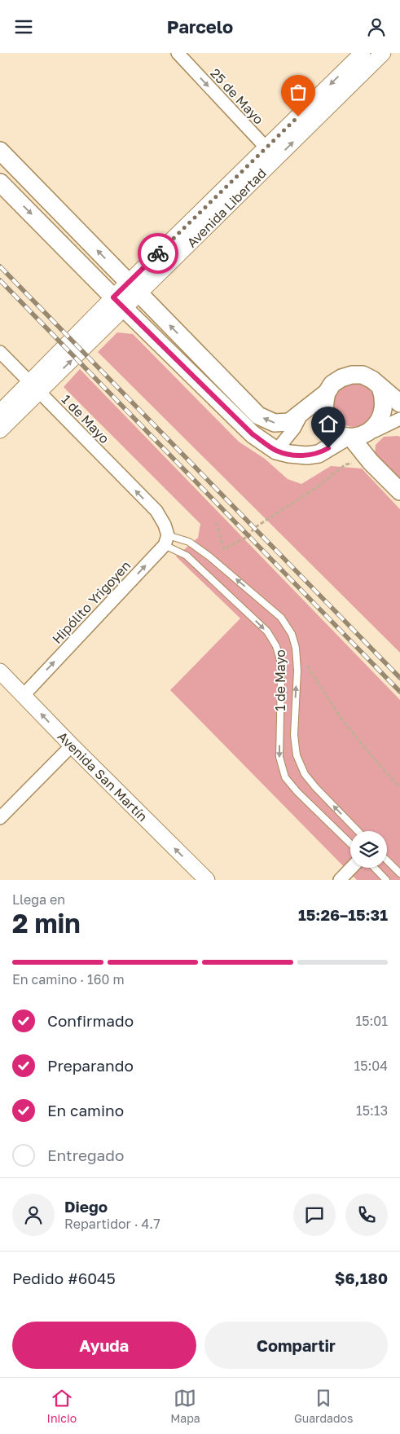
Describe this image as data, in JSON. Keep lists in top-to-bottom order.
{
  "streets": {
    "street": [
      "25 de Mayo",
      "Avenida Libertad",
      "1 de Mayo",
      "Hipólito Yrigoyen",
      "Avenida San Martín"
    ]
  },
  "crossings": [
    ["25 de Mayo", "Avenida Libertad"],
    ["Avenida Libertad", "1 de Mayo"],
    ["1 de Mayo", "Hipólito Yrigoyen"],
    ["Hipólito Yrigoyen", "Avenida San Martín"]
  ],
  "one_way": ["25 de Mayo", "Hipólito Yrigoyen", "Avenida San Martín"],
  "page": {
    "header": "Parcelo",
    "heading": ["2 min", "Llega en", "15:26–15:31"],
    "panel": [
      "Diego",
      "Repartidor · 4.7",
      "Pedido #6045",
      "$6,180"
    ],
    "bar": "En camino · 160 m",
    "list": [
      ["Confirmado", "15:01"],
      ["Preparando", "15:04"],
      ["En camino", "15:13"],
      "Entregado"
    ],
    "buttons": ["Ayuda", "Compartir"],
    "tabs": ["Inicio", "Mapa", "Guardados"]
  }
}
